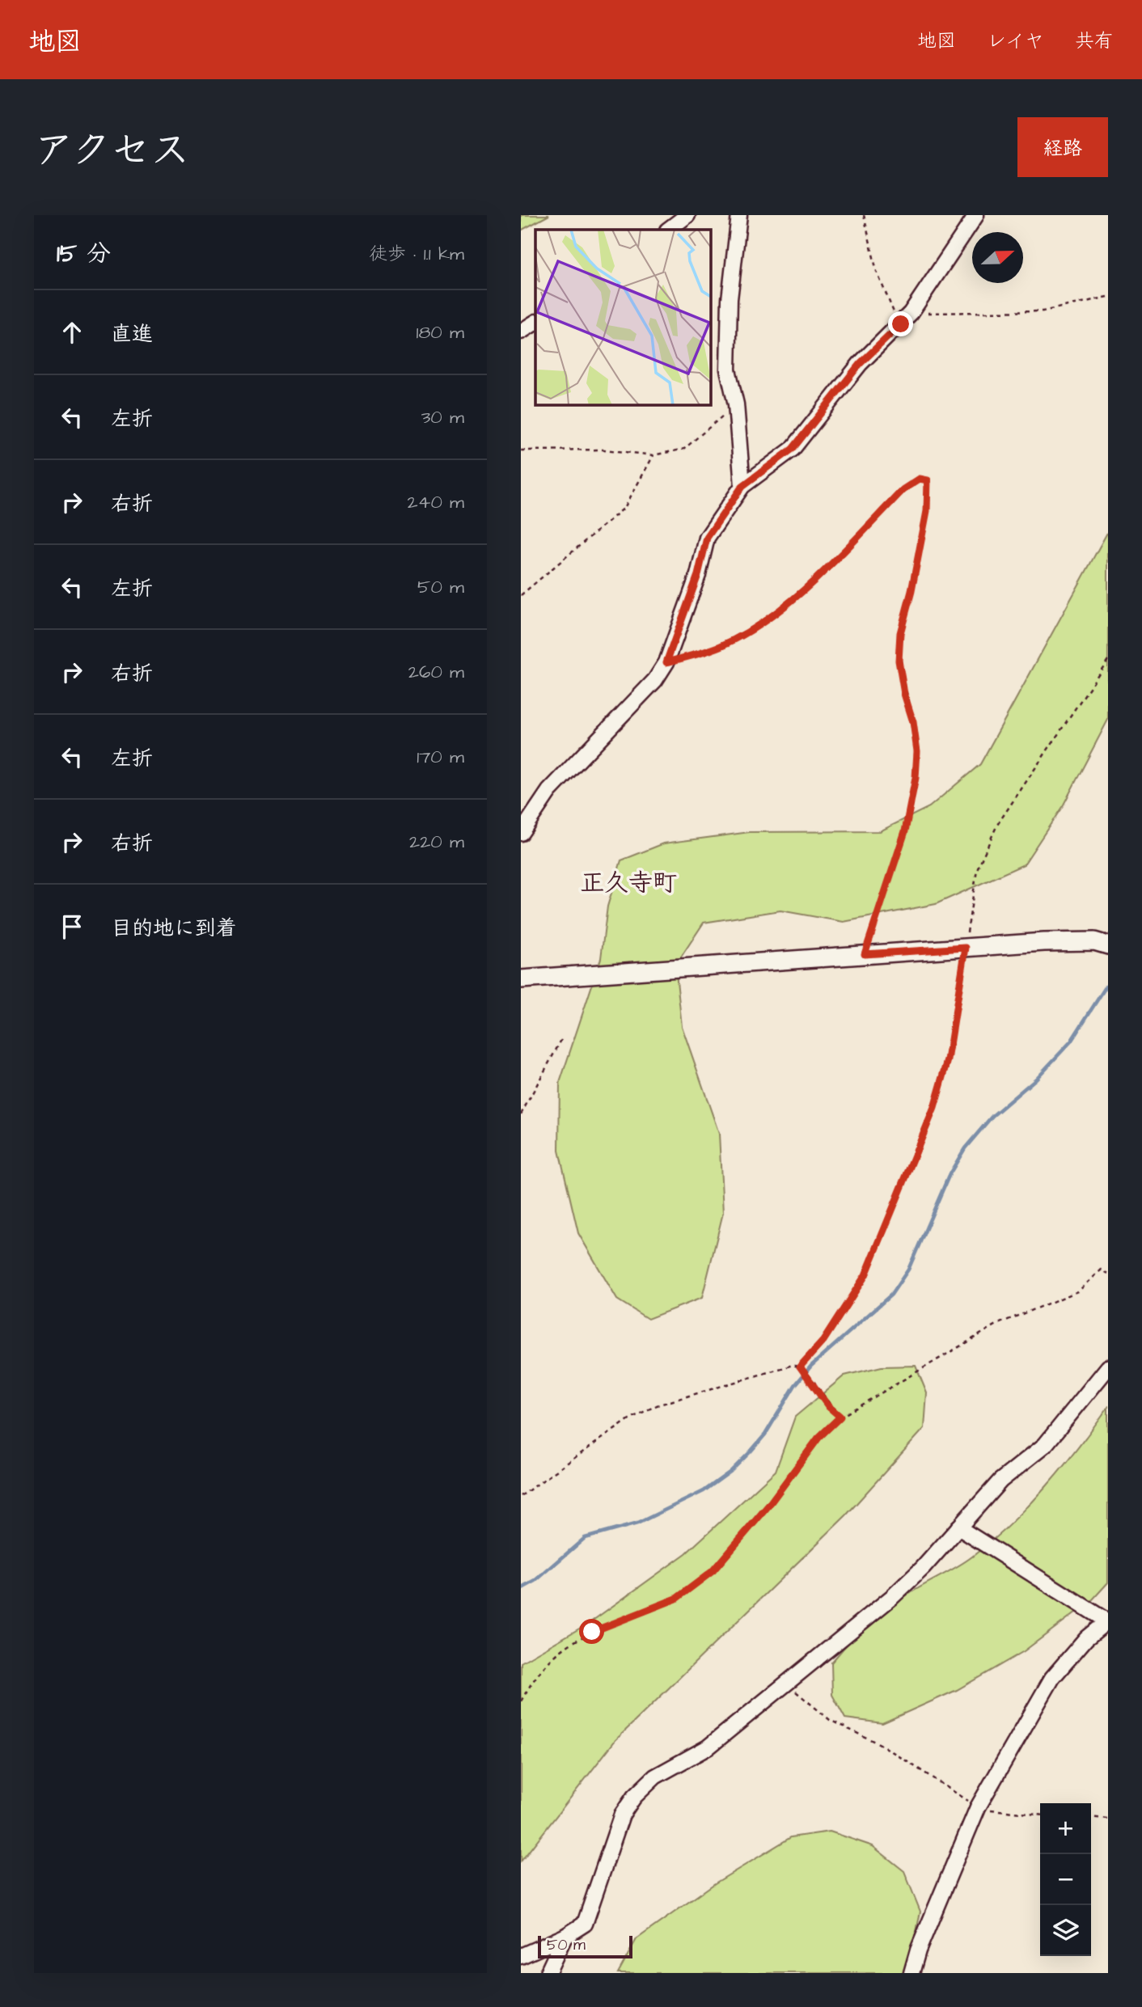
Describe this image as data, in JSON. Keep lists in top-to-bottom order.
{
  "districts": ["正久寺町"],
  "scale_bar": "50 m",
  "north": "right",
  "page": {
    "header": "地図",
    "nav": ["地図", "レイヤ", "共有"],
    "title": "アクセス",
    "buttons": "経路",
    "heading": ["15 分", "徒歩 · 1.1 km"],
    "list": [
      ["直進", "180 m"],
      ["左折", "30 m"],
      ["右折", "240 m"],
      ["左折", "50 m"],
      ["右折", "260 m"],
      ["左折", "170 m"],
      ["右折", "220 m"],
      "目的地に到着"
    ],
    "map_buttons": ["+", "−"],
    "scale": "50 m"
  }
}
